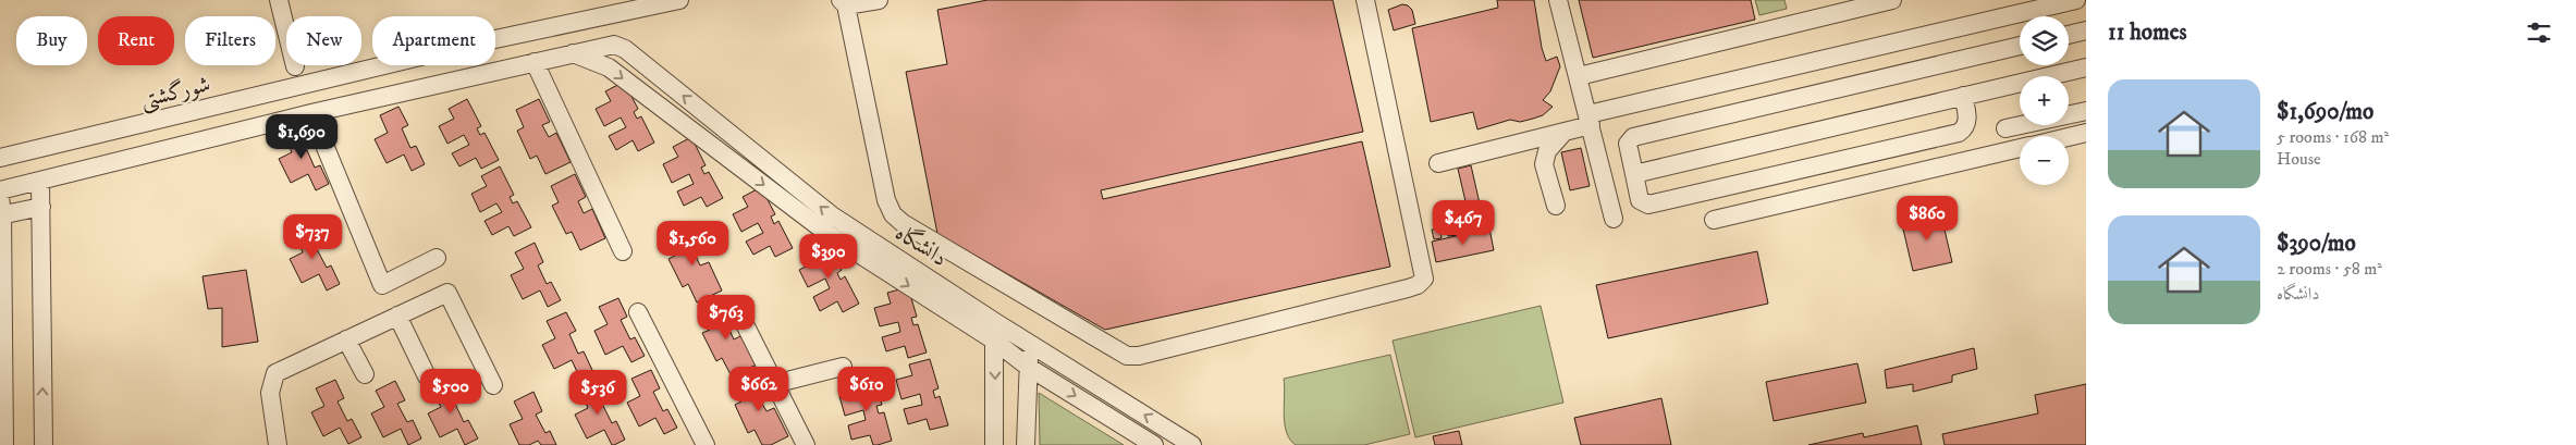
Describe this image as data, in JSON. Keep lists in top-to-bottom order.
{
  "streets": {
    "street": ["شورگشتی", "دانشگاه"]
  },
  "page": {
    "heading": "11 homes",
    "map_buttons": ["+", "−"],
    "chip": [
      "Buy",
      "Rent",
      "Filters",
      "New",
      "Apartment"
    ],
    "list": [
      {
        "name": "$1,690/mo",
        "note": "5 rooms · 168 m² · House"
      },
      {
        "name": "$390/mo",
        "note": "2 rooms · 58 m² · دانشگاه"
      }
    ],
    "price": [
      "$1,690",
      "$860",
      "$467",
      "$737",
      "$1,560",
      "$390",
      "$763",
      "$662",
      "$610",
      "$500",
      "$536"
    ]
  }
}
